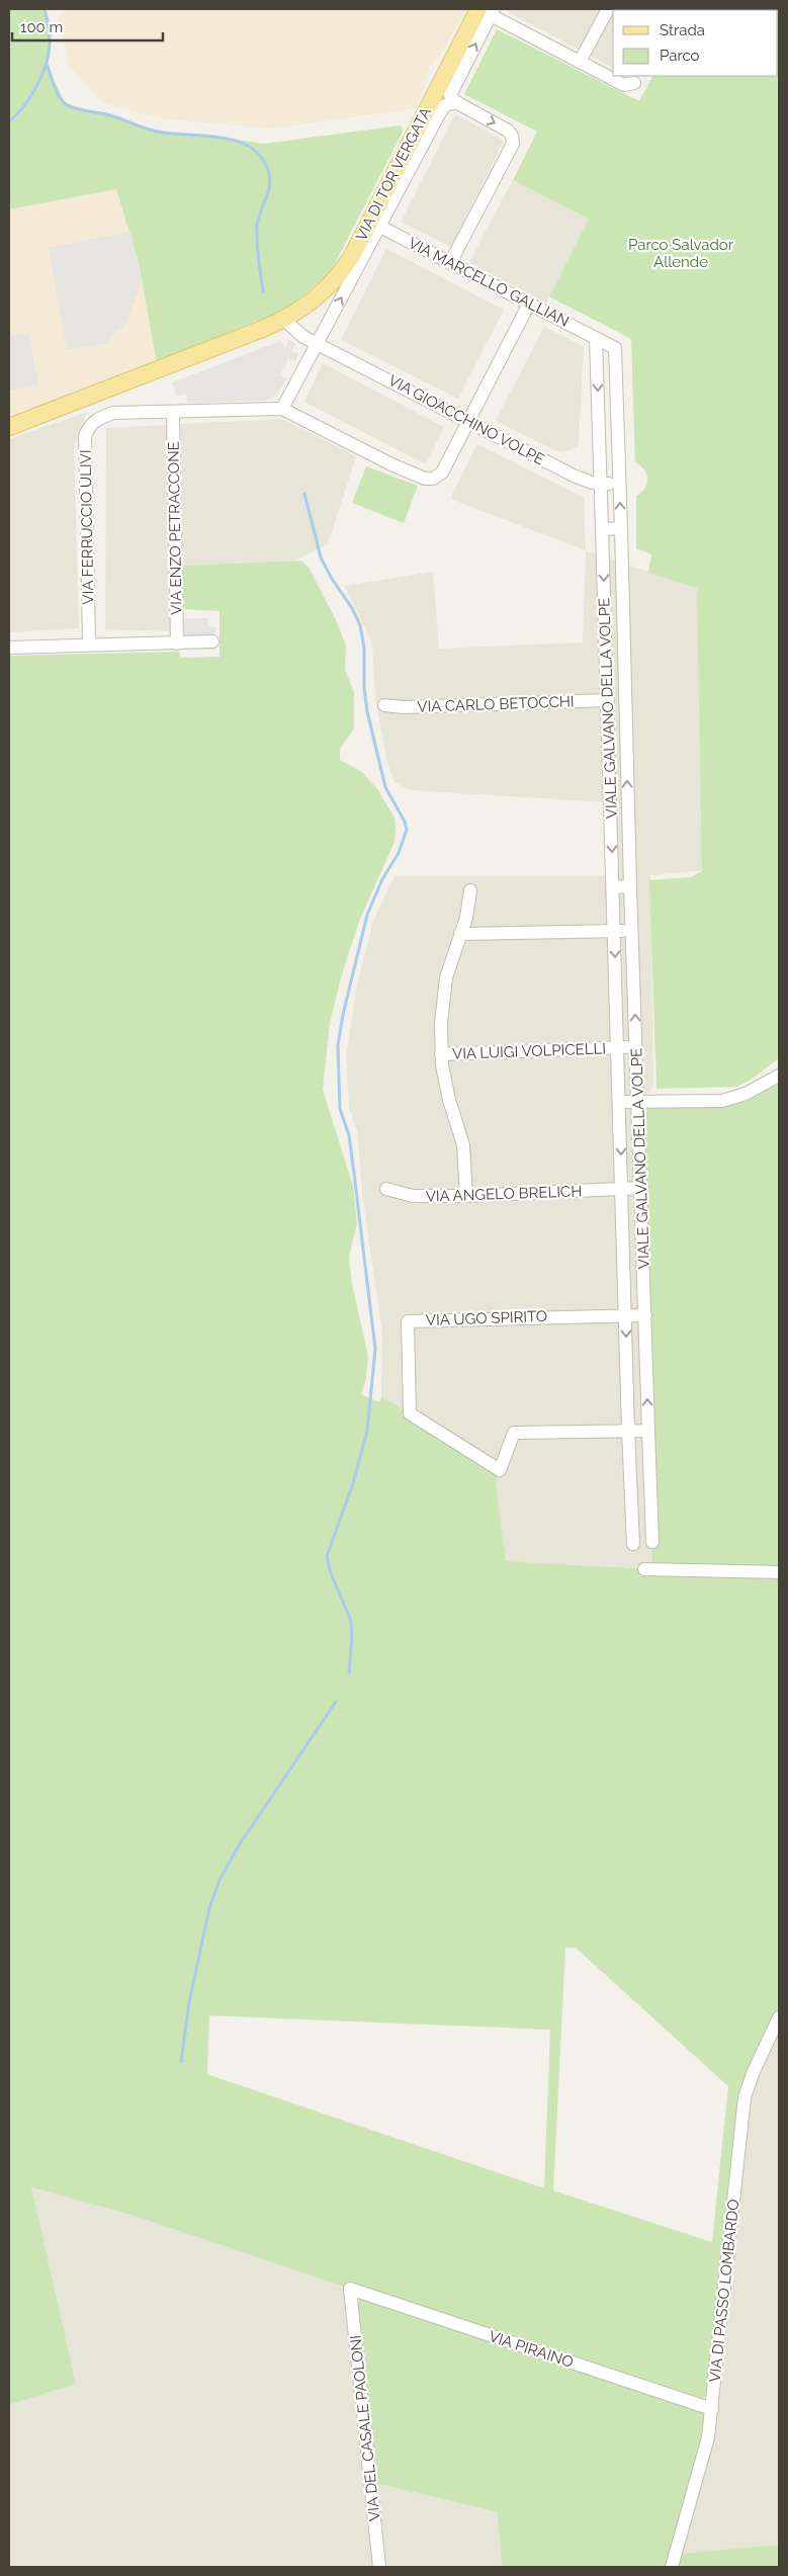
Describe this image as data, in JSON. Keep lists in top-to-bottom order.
{
  "streets": {
    "main road": ["VIA DI TOR VERGATA"],
    "street": [
      "VIA MARCELLO GALLIAN",
      "VIA GIOACCHINO VOLPE",
      "VIA FERRUCCIO ULIVI",
      "VIA ENZO PETRACCONE",
      "VIA CARLO BETOCCHI",
      "VIALE GALVANO DELLA VOLPE",
      "VIA LUIGI VOLPICELLI",
      "VIA ANGELO BRELICH",
      "VIA UGO SPIRITO",
      "VIA DI PASSO LOMBARDO",
      "VIA PIRAINO",
      "VIA DEL CASALE PAOLONI"
    ]
  },
  "crossings": [
    ["VIA DI TOR VERGATA", "VIA MARCELLO GALLIAN"],
    ["VIA DI TOR VERGATA", "VIA GIOACCHINO VOLPE"],
    ["VIA DI TOR VERGATA", "VIA FERRUCCIO ULIVI"],
    ["VIA MARCELLO GALLIAN", "VIA GIOACCHINO VOLPE"],
    ["VIA MARCELLO GALLIAN", "VIALE GALVANO DELLA VOLPE"],
    ["VIA FERRUCCIO ULIVI", "VIA ENZO PETRACCONE"],
    ["VIA CARLO BETOCCHI", "VIALE GALVANO DELLA VOLPE"],
    ["VIALE GALVANO DELLA VOLPE", "VIA LUIGI VOLPICELLI"],
    ["VIALE GALVANO DELLA VOLPE", "VIA ANGELO BRELICH"],
    ["VIALE GALVANO DELLA VOLPE", "VIA UGO SPIRITO"],
    ["VIA DI PASSO LOMBARDO", "VIA PIRAINO"],
    ["VIA PIRAINO", "VIA DEL CASALE PAOLONI"]
  ],
  "parks": ["Parco Salvador Allende"],
  "legend": ["Strada", "Parco"],
  "scale_bar": "100 m"
}
